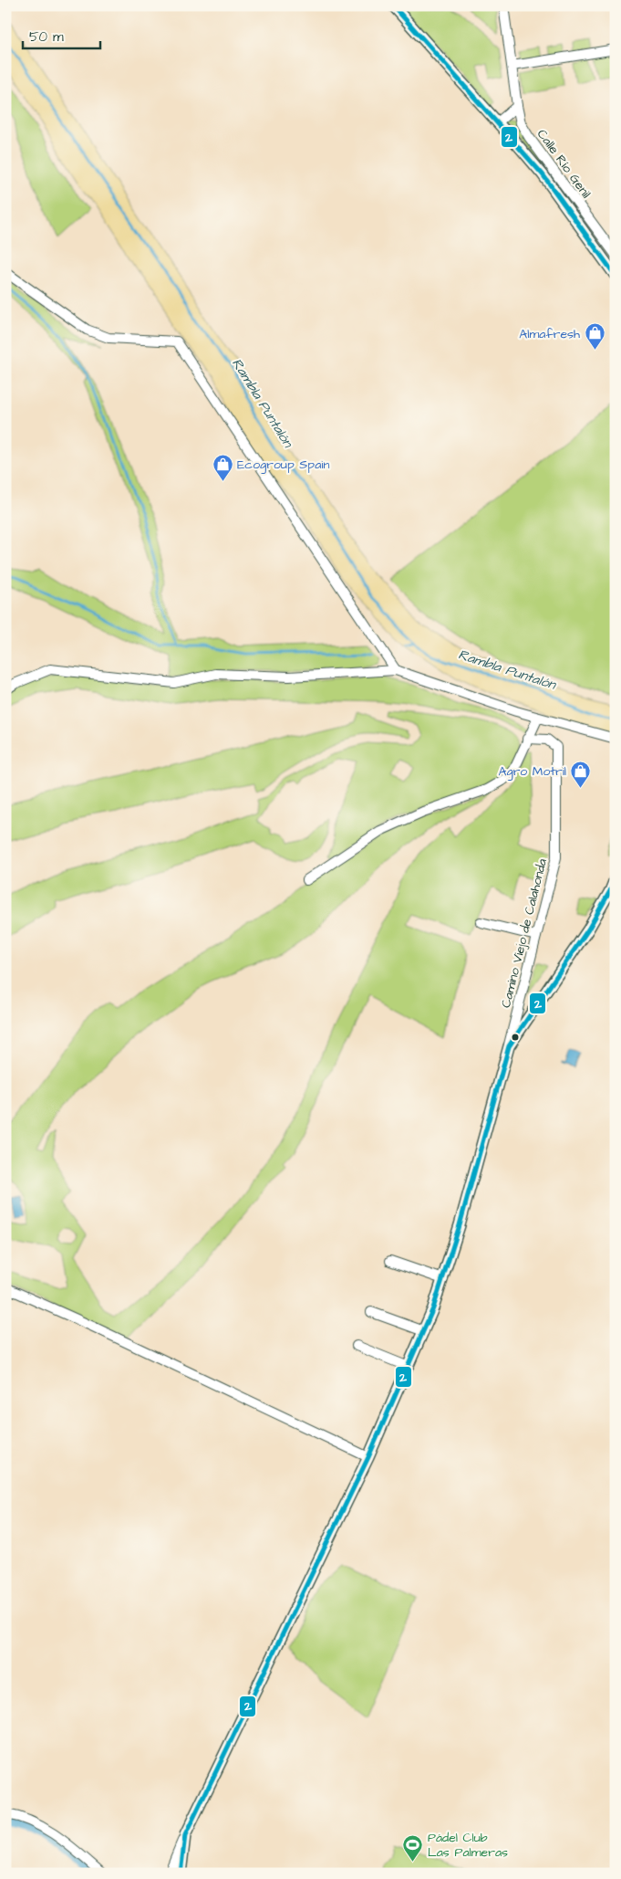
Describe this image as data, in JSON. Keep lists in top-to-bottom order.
{
  "streets": {
    "street": ["Calle Río Genil", "Camino Viejo de Calahonda"]
  },
  "water": ["Rambla Puntalón"],
  "places": {
    "shop": ["Almafresh", "Ecogroup Spain", "Agro Motril"],
    "sports": ["Pádel Club Las Palmeras"]
  },
  "lines": ["transit line 2"],
  "scale_bar": "50 m"
}
